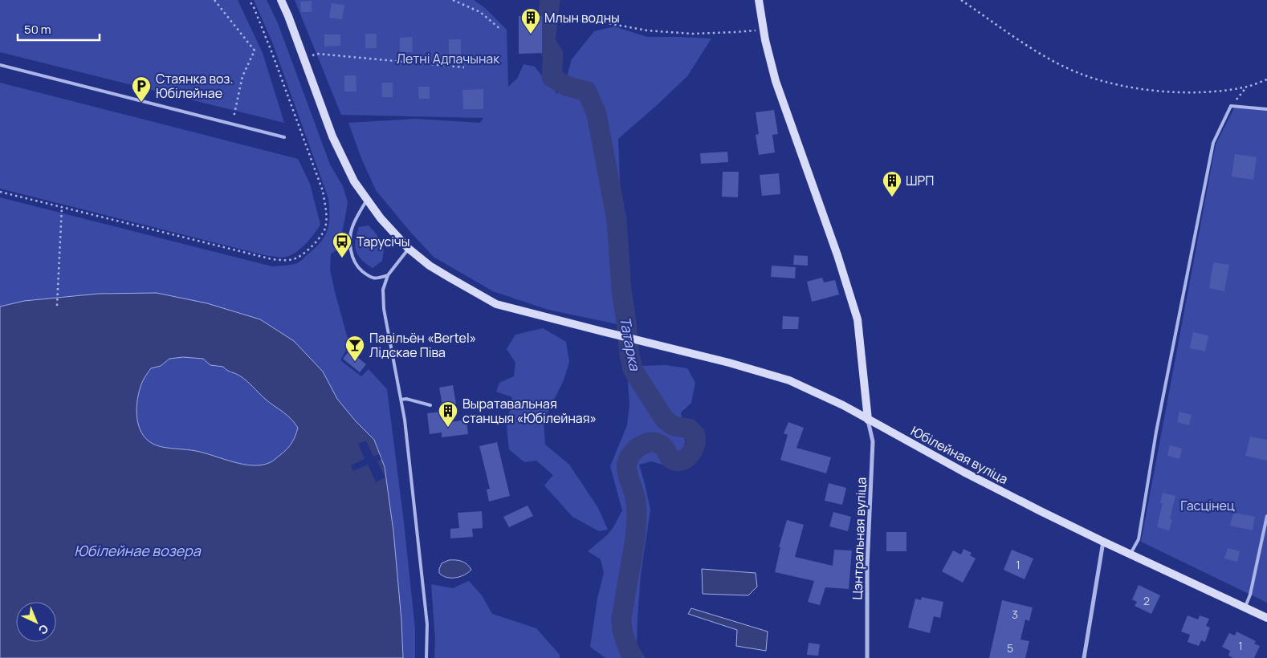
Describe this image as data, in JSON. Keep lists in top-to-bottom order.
{
  "streets": {
    "street": ["Юбілейная вуліца", "Цэнтральная вуліца"]
  },
  "crossings": [
    ["Юбілейная вуліца", "Цэнтральная вуліца"]
  ],
  "water": ["Татарка", "Юбілейнае возера"],
  "parks": ["Летні Адпачынак", "Гасцінец"],
  "places": {
    "building": ["Млын водны", "ШРП", "Выратавальная станцыя «Юбілейная»"],
    "parking": ["Стаянка воз. Юбілейнае"],
    "bus stop": ["Тарусічы"],
    "bar": ["Павільён «Bertel» Лідскае Піва"]
  },
  "house_numbers": [
    "1",
    "2",
    "3",
    "1",
    "5"
  ],
  "scale_bar": "50 m",
  "north": "bottom right"
}
